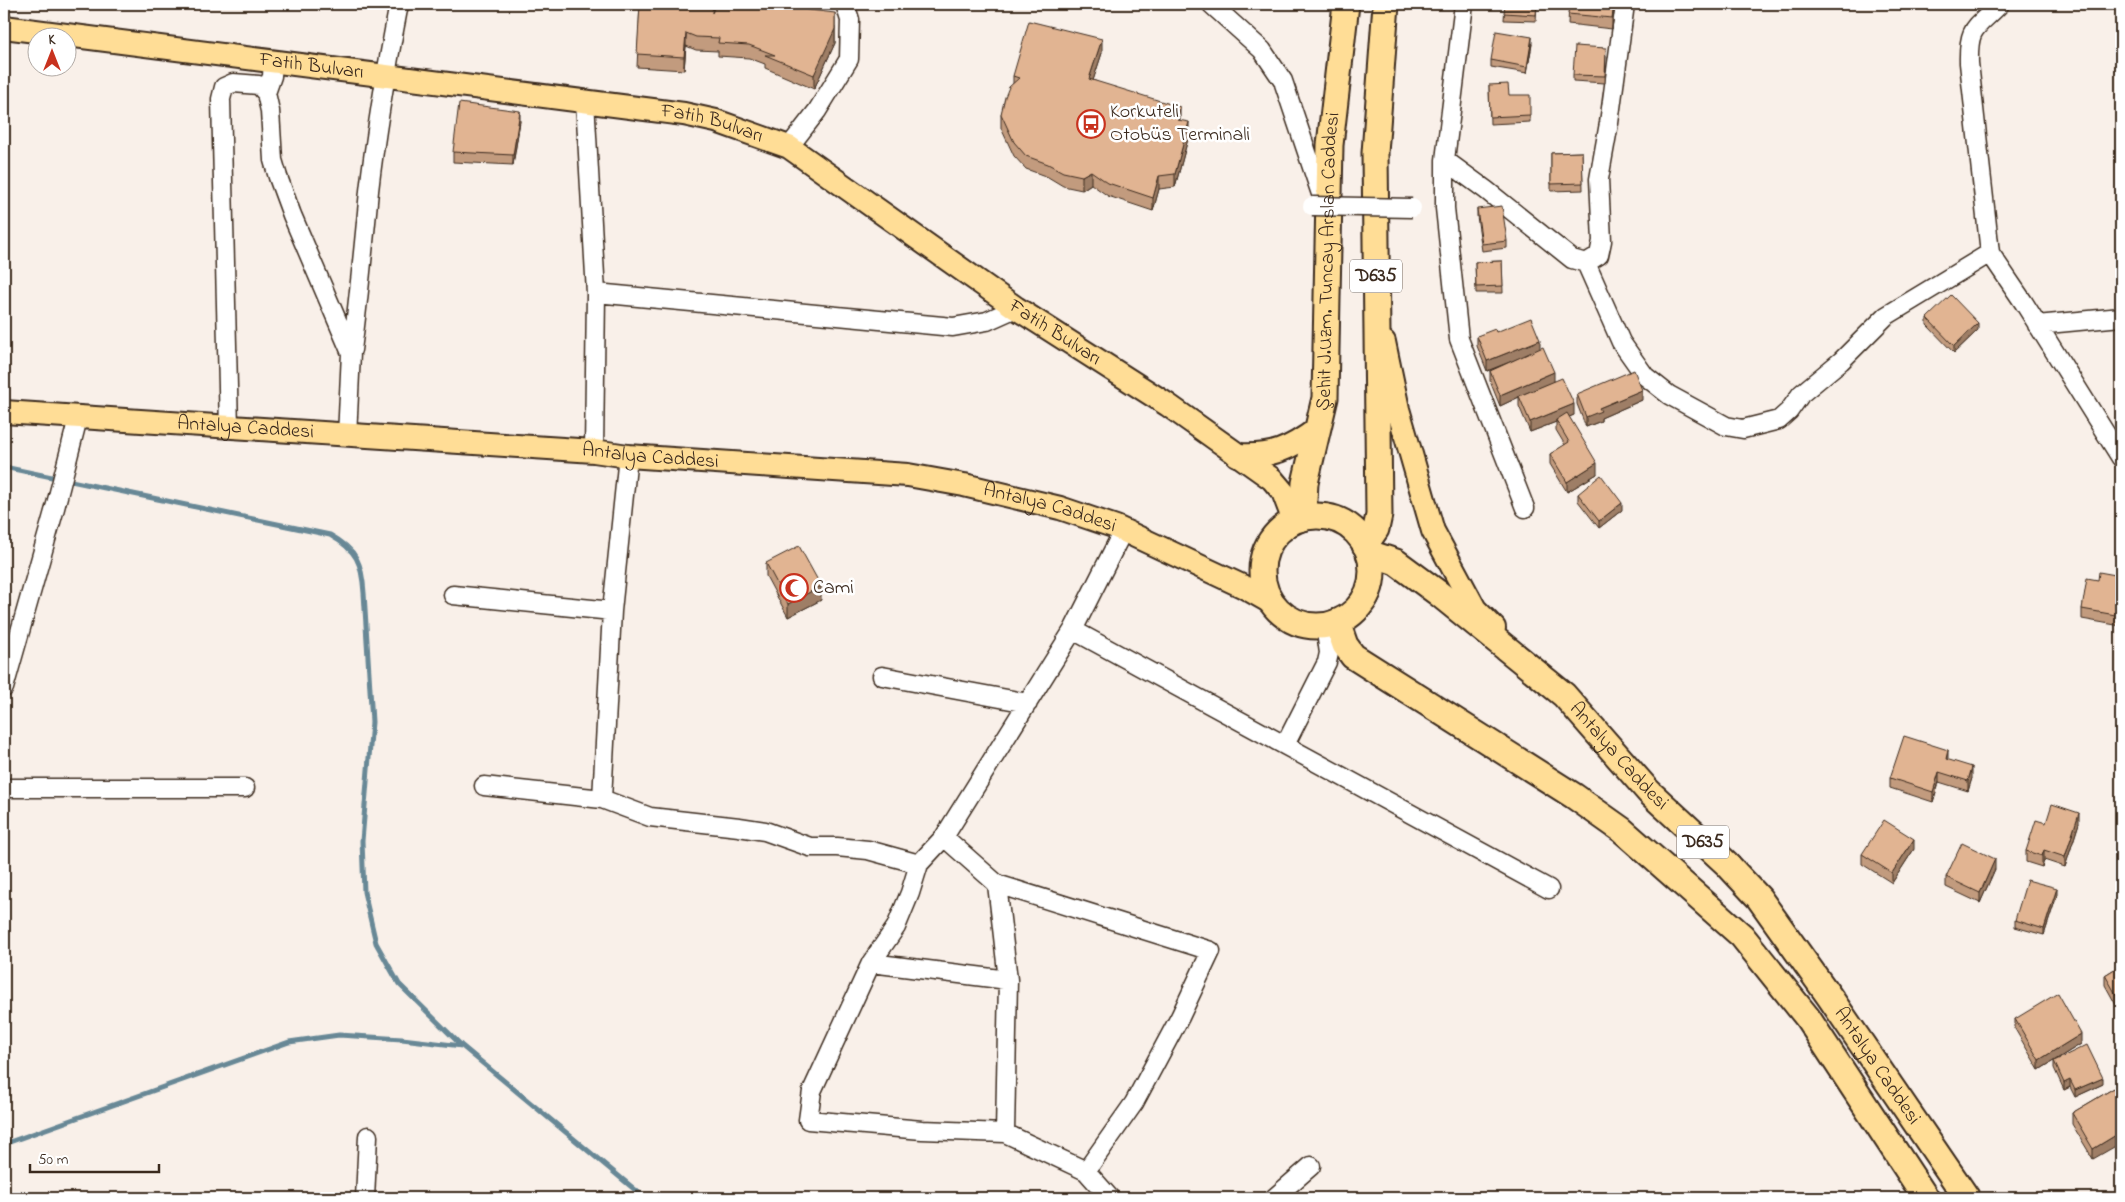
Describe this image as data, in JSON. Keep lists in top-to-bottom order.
{
  "streets": {
    "highway": ["Şehit J.Uzm. Tuncay Arslan Caddesi", "D635", "Antalya Caddesi"],
    "main road": ["Fatih Bulvarı"]
  },
  "crossings": [
    ["Fatih Bulvarı", "Şehit J.Uzm. Tuncay Arslan Caddesi"],
    ["Fatih Bulvarı", "D635"],
    ["Fatih Bulvarı", "Antalya Caddesi"],
    ["Şehit J.Uzm. Tuncay Arslan Caddesi", "D635"],
    ["Şehit J.Uzm. Tuncay Arslan Caddesi", "Antalya Caddesi"],
    ["D635", "Antalya Caddesi"]
  ],
  "places": {
    "bus stop": ["Korkuteli Otobüs Terminali"],
    "mosque": ["Cami"]
  },
  "scale_bar": "50 m",
  "north": "top"
}
